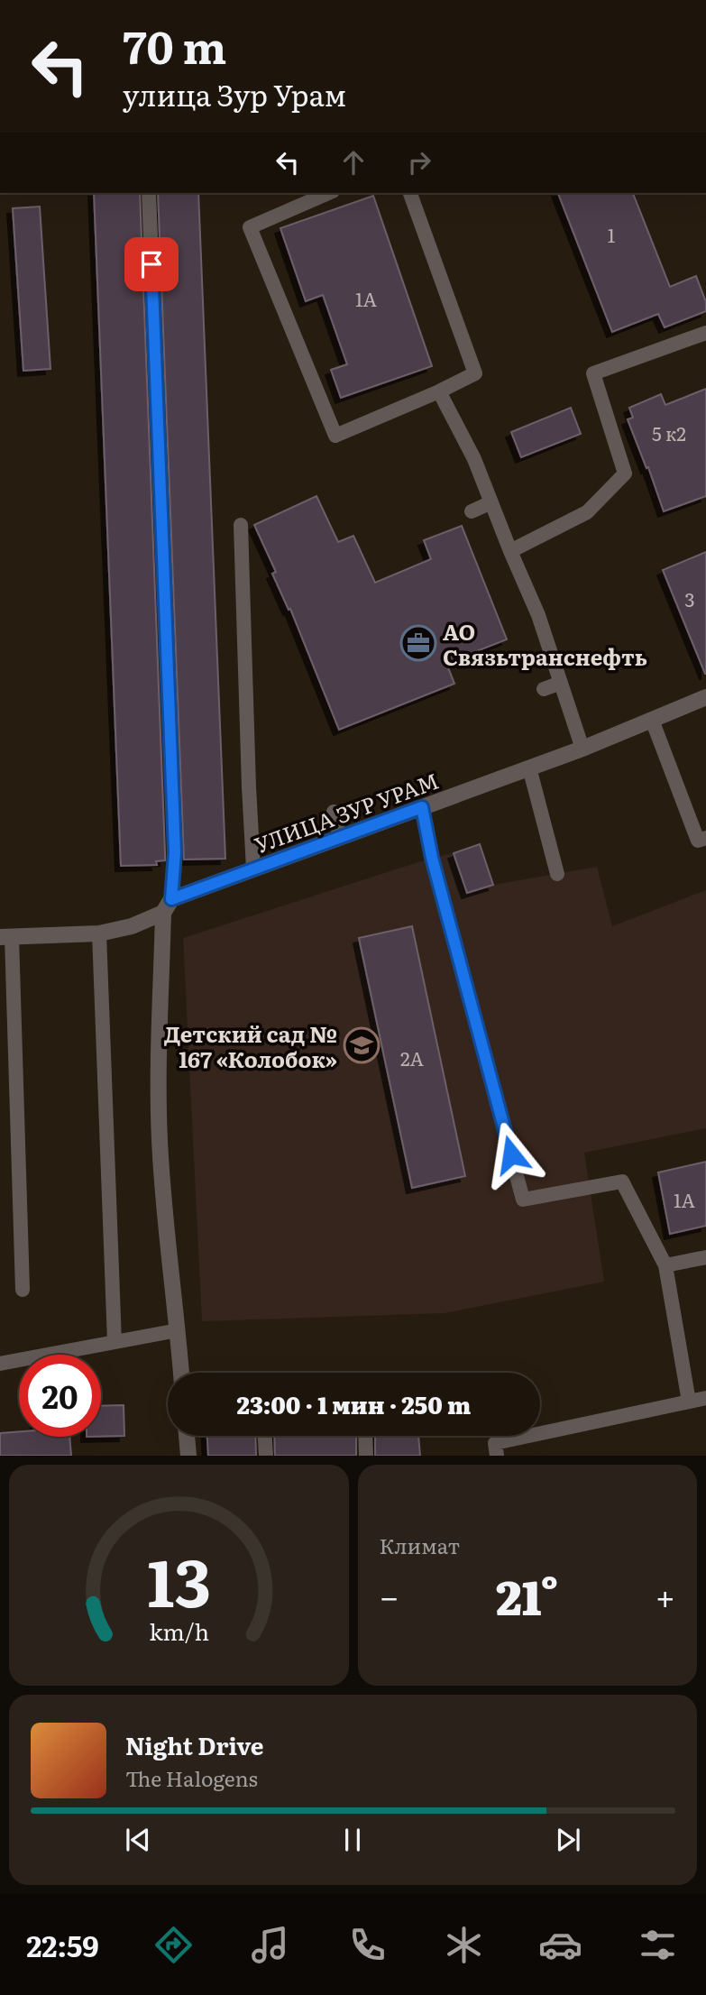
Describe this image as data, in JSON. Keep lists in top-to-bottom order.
{
  "streets": {
    "street": ["УЛИЦА ЗУР УРАМ"]
  },
  "places": {
    "office": ["АО Связьтранснефть"],
    "school or university": ["Детский сад № 167 «Колобок»"]
  },
  "house_numbers": [
    "1",
    "1А",
    "5 к2",
    "3",
    "2А",
    "1А"
  ],
  "page": {
    "turn": ["70 m", "улица Зур Урам"],
    "limit": "20",
    "trip": "23:00 · 1 мин · 250 m",
    "tile": "Климат",
    "heat": ["−", "21°", "+"],
    "song": ["Night Drive", "The Halogens"],
    "tabs": "22:59",
    "gauge": ["13", "km/h"]
  }
}
